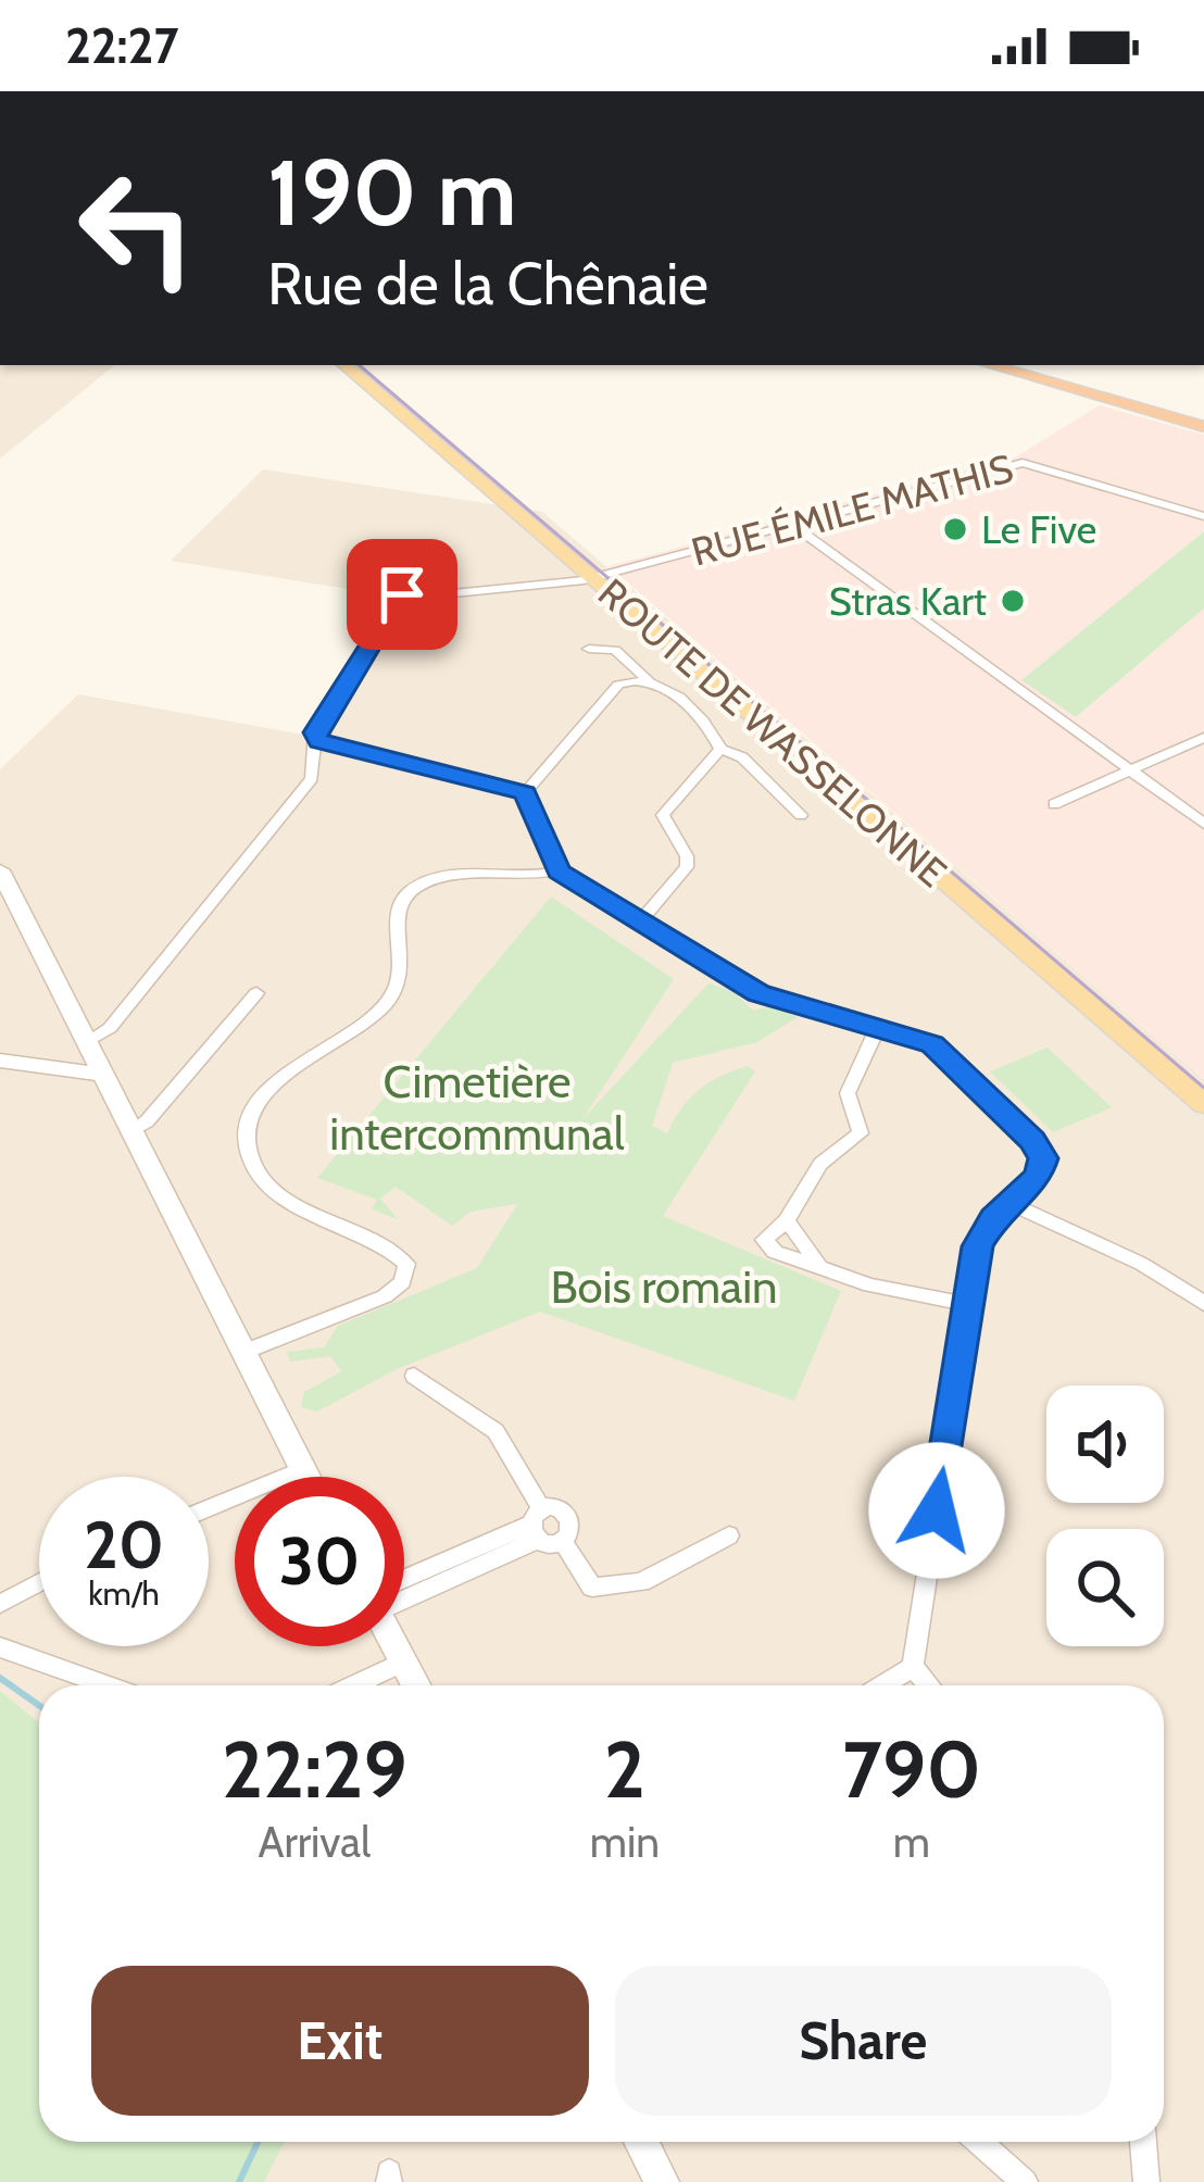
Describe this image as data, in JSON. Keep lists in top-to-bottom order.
{
  "streets": {
    "main road": ["ROUTE DE WASSELONNE"],
    "street": ["RUE ÉMILE MATHIS"]
  },
  "crossings": [
    ["RUE ÉMILE MATHIS", "ROUTE DE WASSELONNE"]
  ],
  "parks": ["Cimetière intercommunal", "Bois romain"],
  "places": ["Le Five", "Stras Kart"],
  "page": {
    "status": "22:27",
    "turn": ["190 m", "Rue de la Chênaie"],
    "speed": "20 km/h",
    "limit": "30",
    "eta": [
      "22:29",
      "Arrival",
      "2",
      "min",
      "790",
      "m"
    ],
    "buttons": ["Exit", "Share"]
  }
}
